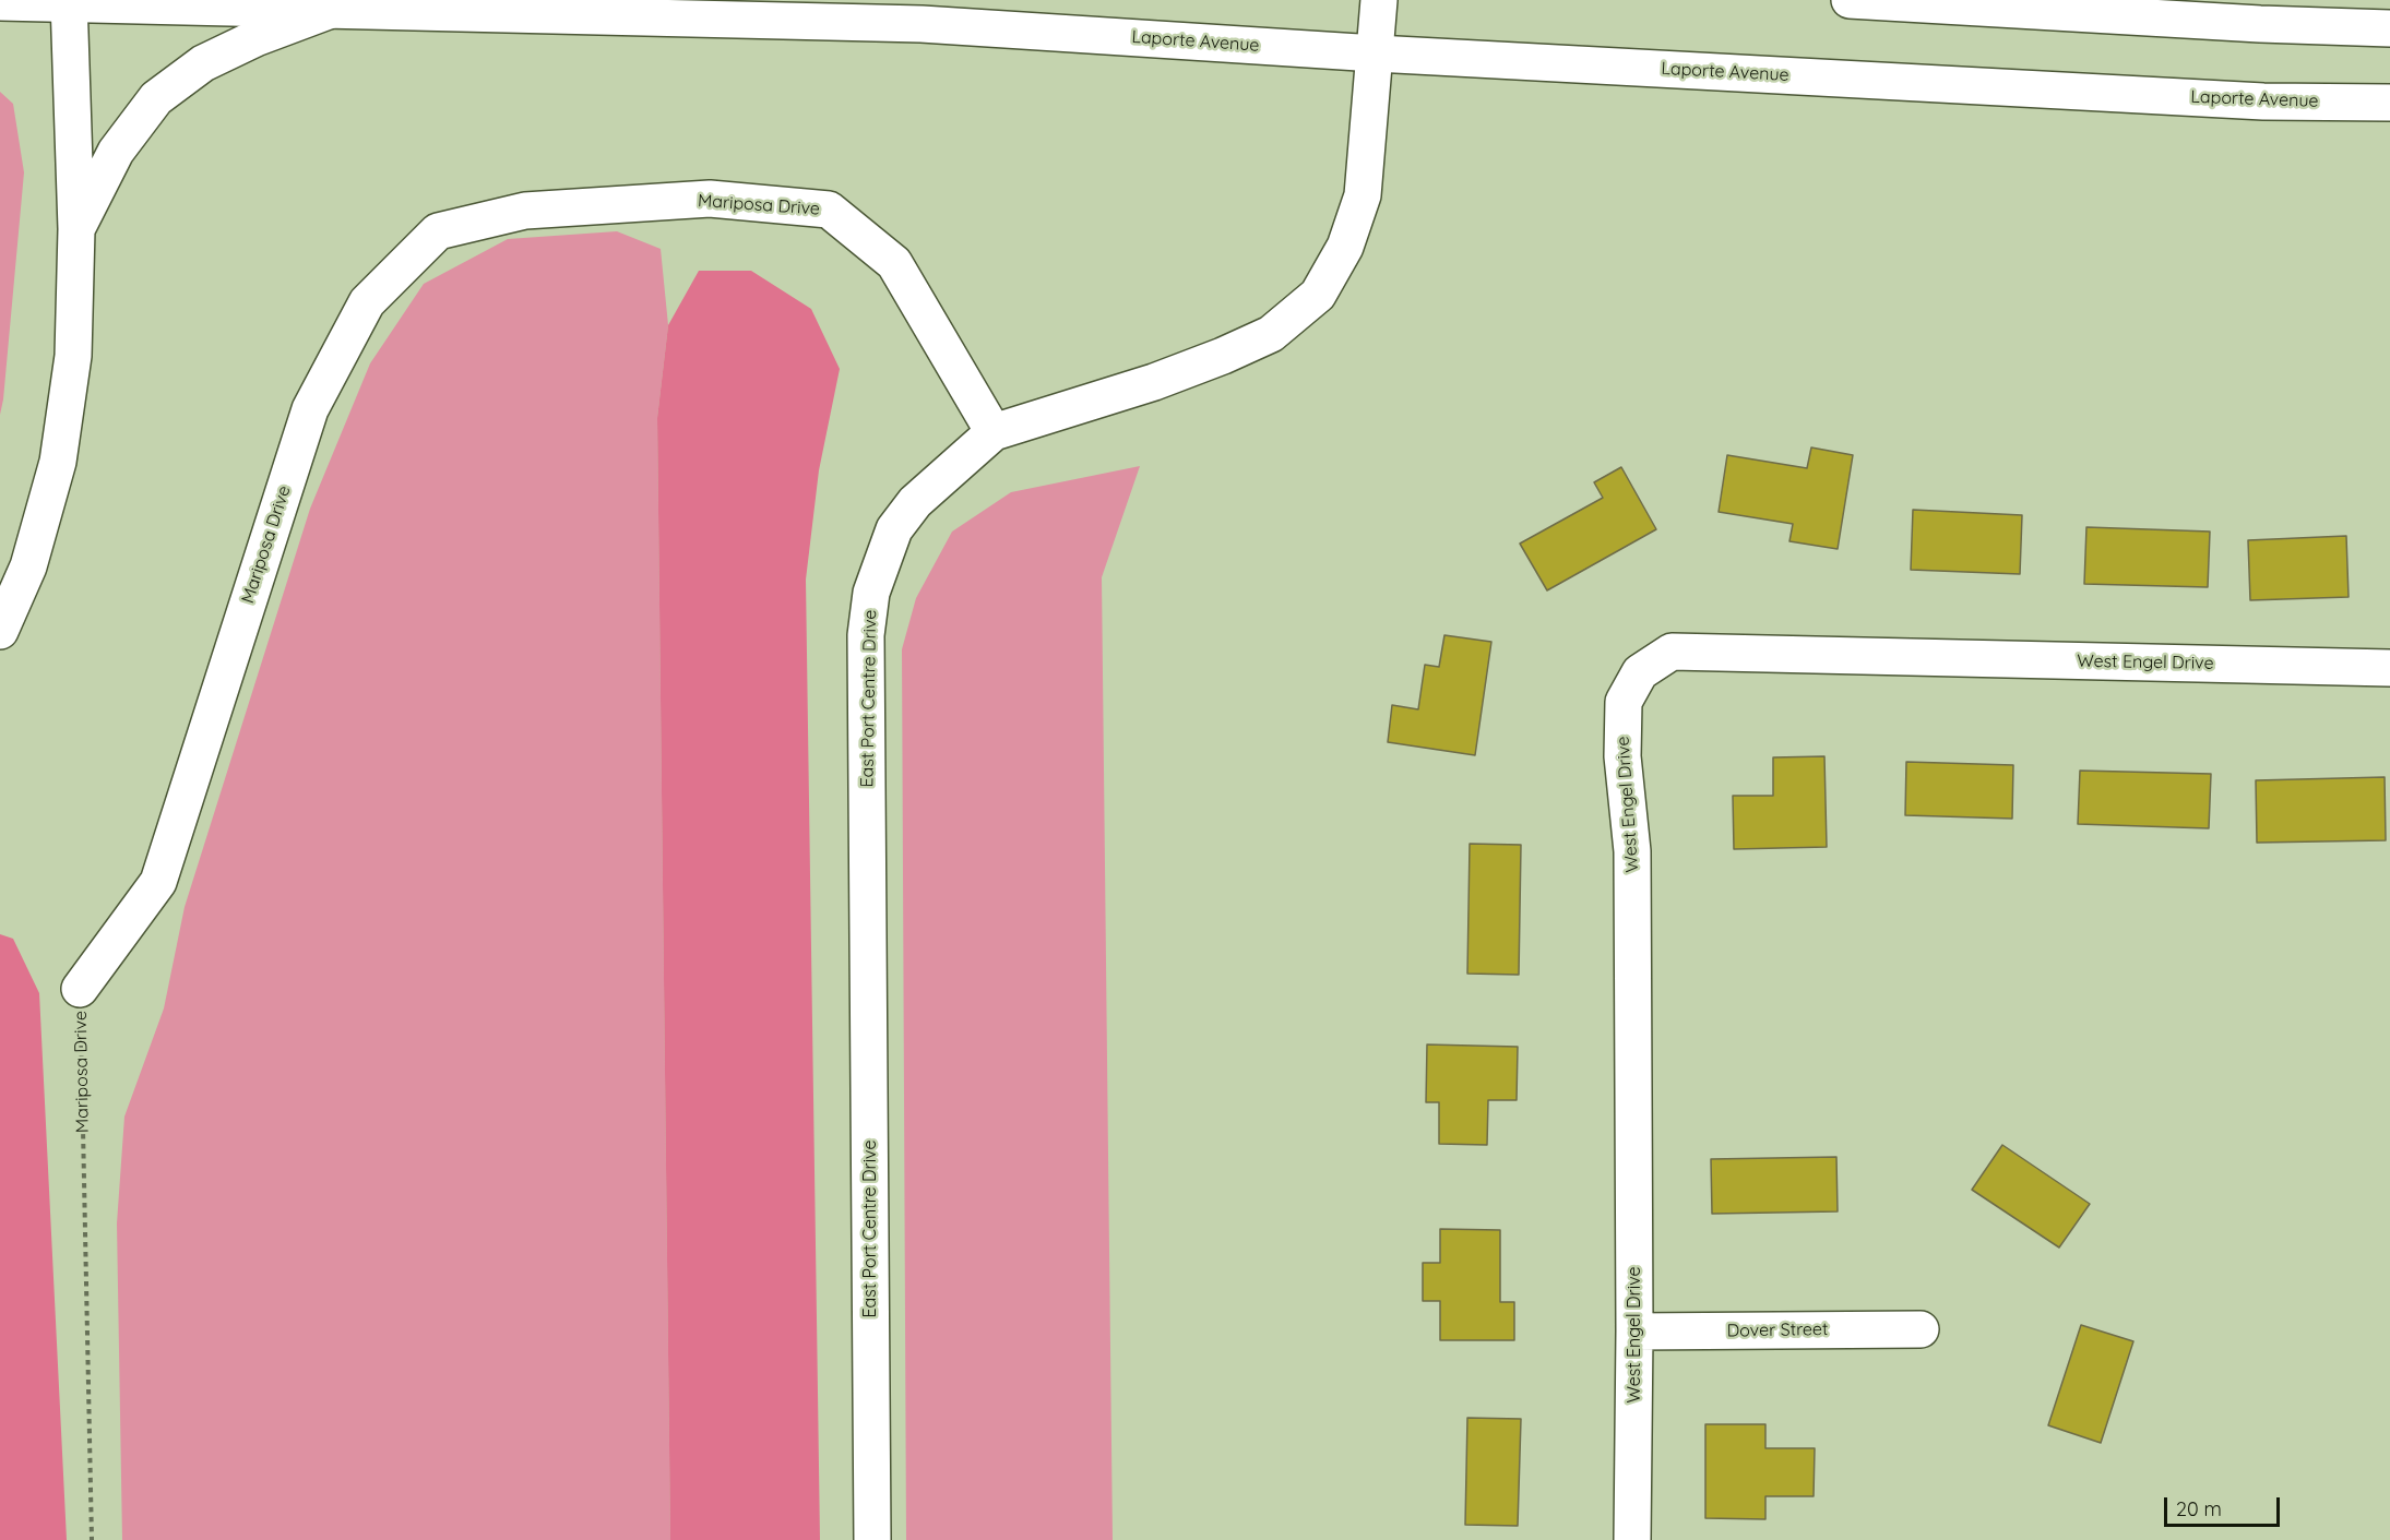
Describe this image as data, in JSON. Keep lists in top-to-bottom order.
{
  "streets": {
    "main road": [
      "Laporte Avenue",
      "Mariposa Drive",
      "West Engel Drive",
      "East Port Centre Drive",
      "Dover Street"
    ]
  },
  "crossings": [
    ["Laporte Avenue", "East Port Centre Drive"],
    ["Mariposa Drive", "East Port Centre Drive"],
    ["West Engel Drive", "Dover Street"]
  ],
  "scale_bar": "20 m"
}
